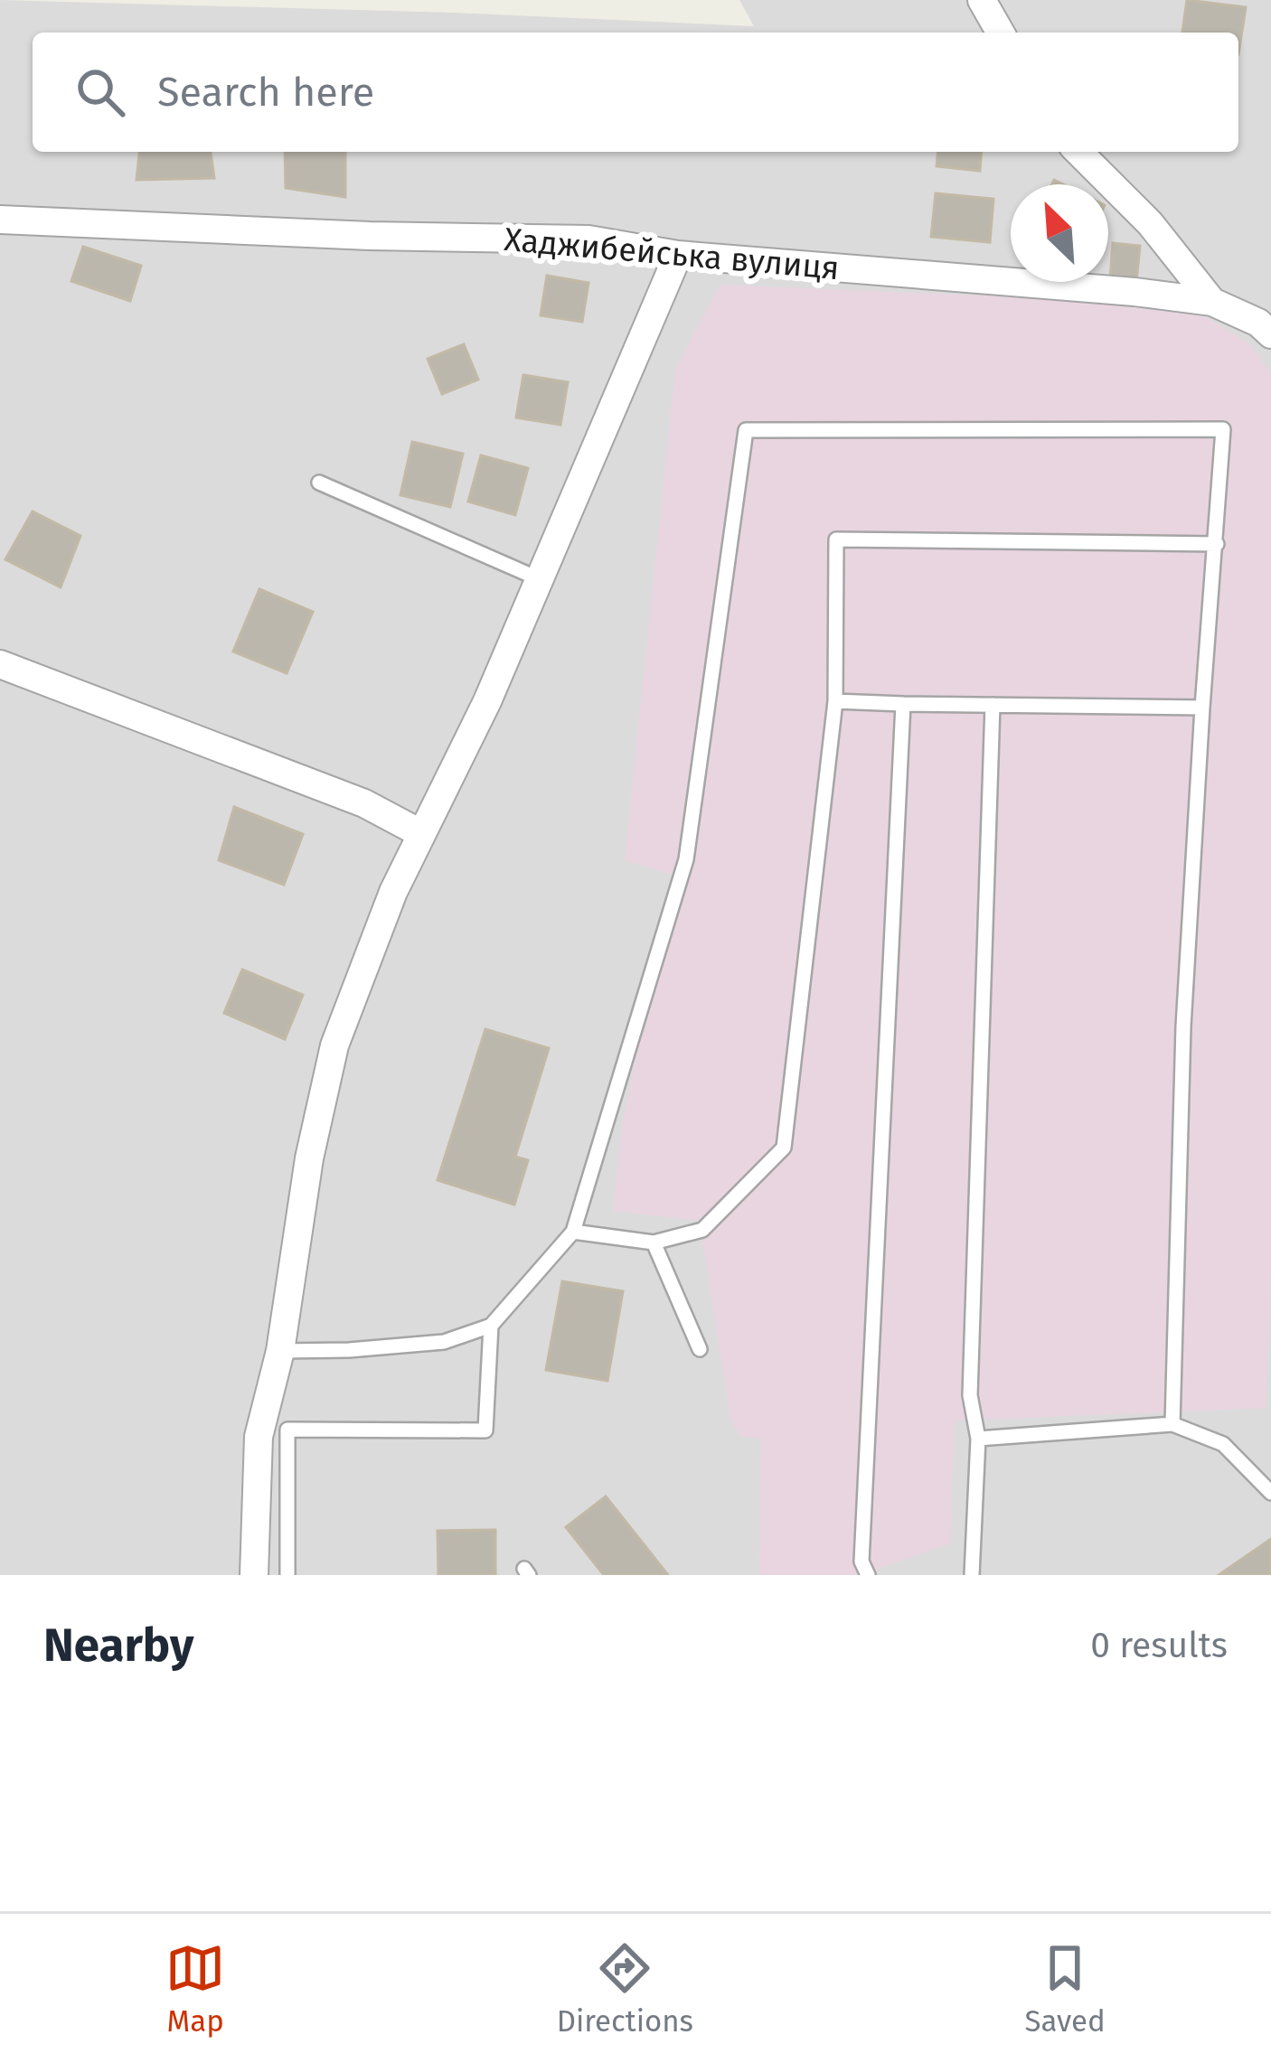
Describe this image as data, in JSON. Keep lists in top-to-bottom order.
{
  "streets": {
    "street": ["Хаджибейська вулиця"]
  },
  "north": "top left",
  "page": {
    "search": "Search here",
    "heading": ["Nearby", "0 results"],
    "nav": ["Map", "Directions", "Saved"]
  }
}
